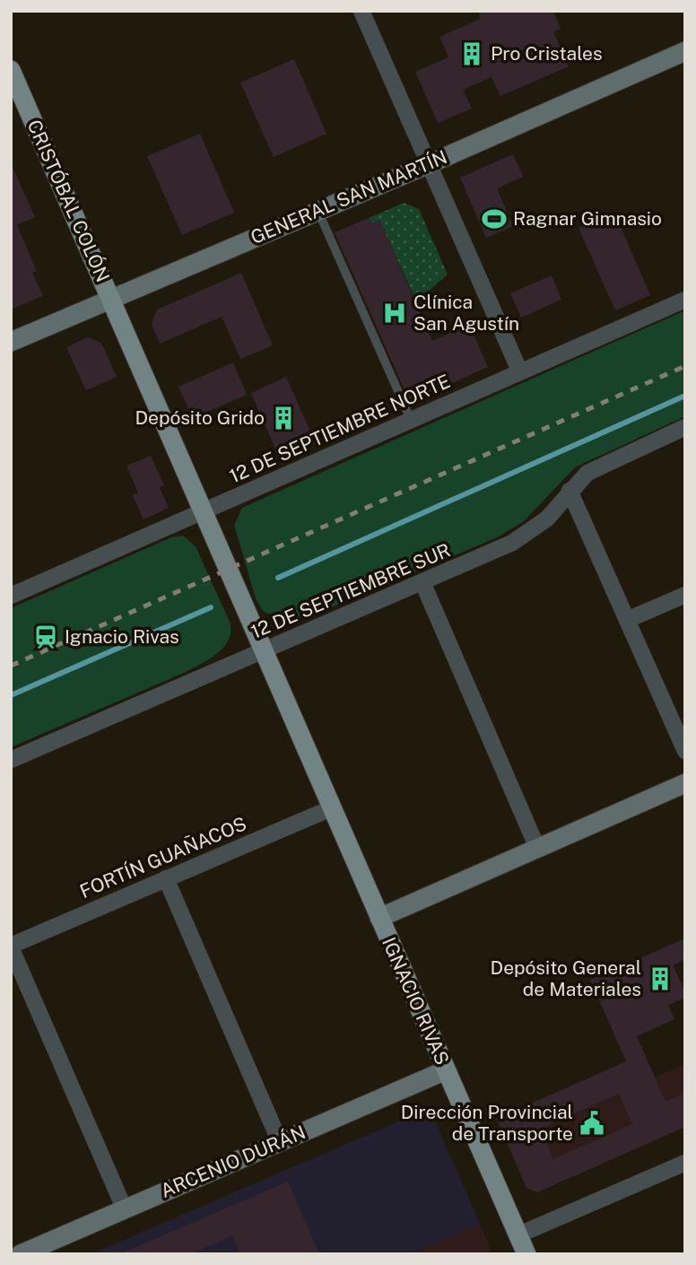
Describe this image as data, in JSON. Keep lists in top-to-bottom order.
{
  "streets": {
    "main road": [
      "GENERAL SAN MARTÍN",
      "CRISTÓBAL COLÓN",
      "IGNACIO RIVAS",
      "ARCENIO DURÁN"
    ],
    "street": ["12 DE SEPTIEMBRE NORTE", "12 DE SEPTIEMBRE SUR", "FORTÍN GUAÑACOS"]
  },
  "crossings": [
    ["GENERAL SAN MARTÍN", "CRISTÓBAL COLÓN"],
    ["GENERAL SAN MARTÍN", "IGNACIO RIVAS"],
    ["CRISTÓBAL COLÓN", "IGNACIO RIVAS"],
    ["12 DE SEPTIEMBRE NORTE", "IGNACIO RIVAS"],
    ["12 DE SEPTIEMBRE SUR", "IGNACIO RIVAS"],
    ["FORTÍN GUAÑACOS", "IGNACIO RIVAS"],
    ["IGNACIO RIVAS", "ARCENIO DURÁN"]
  ],
  "places": {
    "building": ["Pro Cristales", "Depósito Grido", "Depósito General de Materiales"],
    "sports": ["Ragnar Gimnasio"],
    "hospital": ["Clínica San Agustín"],
    "station": ["Ignacio Rivas"],
    "public building": ["Dirección Provincial de Transporte"]
  }
}
